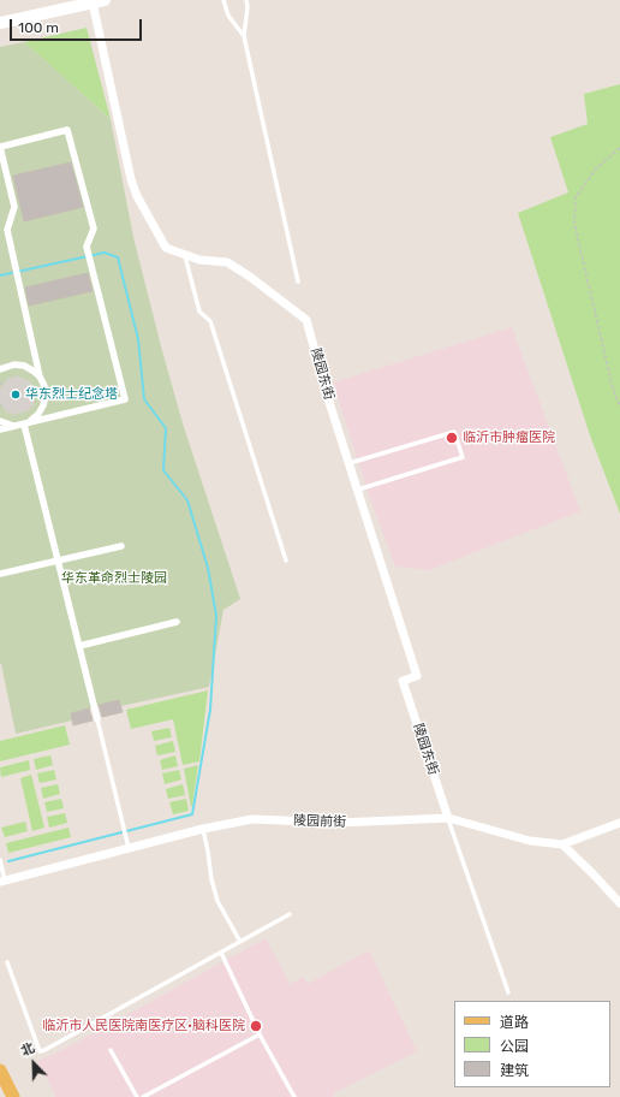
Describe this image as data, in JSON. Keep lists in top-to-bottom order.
{
  "streets": {
    "street": ["陵园东街", "陵园前街"]
  },
  "crossings": [
    ["陵园东街", "陵园前街"]
  ],
  "parks": ["华东革命烈士陵园"],
  "places": ["华东烈士纪念塔", "临沂市肿瘤医院", "临沂市人民医院南医疗区·脑科医院"],
  "legend": ["道路", "公园", "建筑"],
  "scale_bar": "100 m",
  "north": "top left"
}
